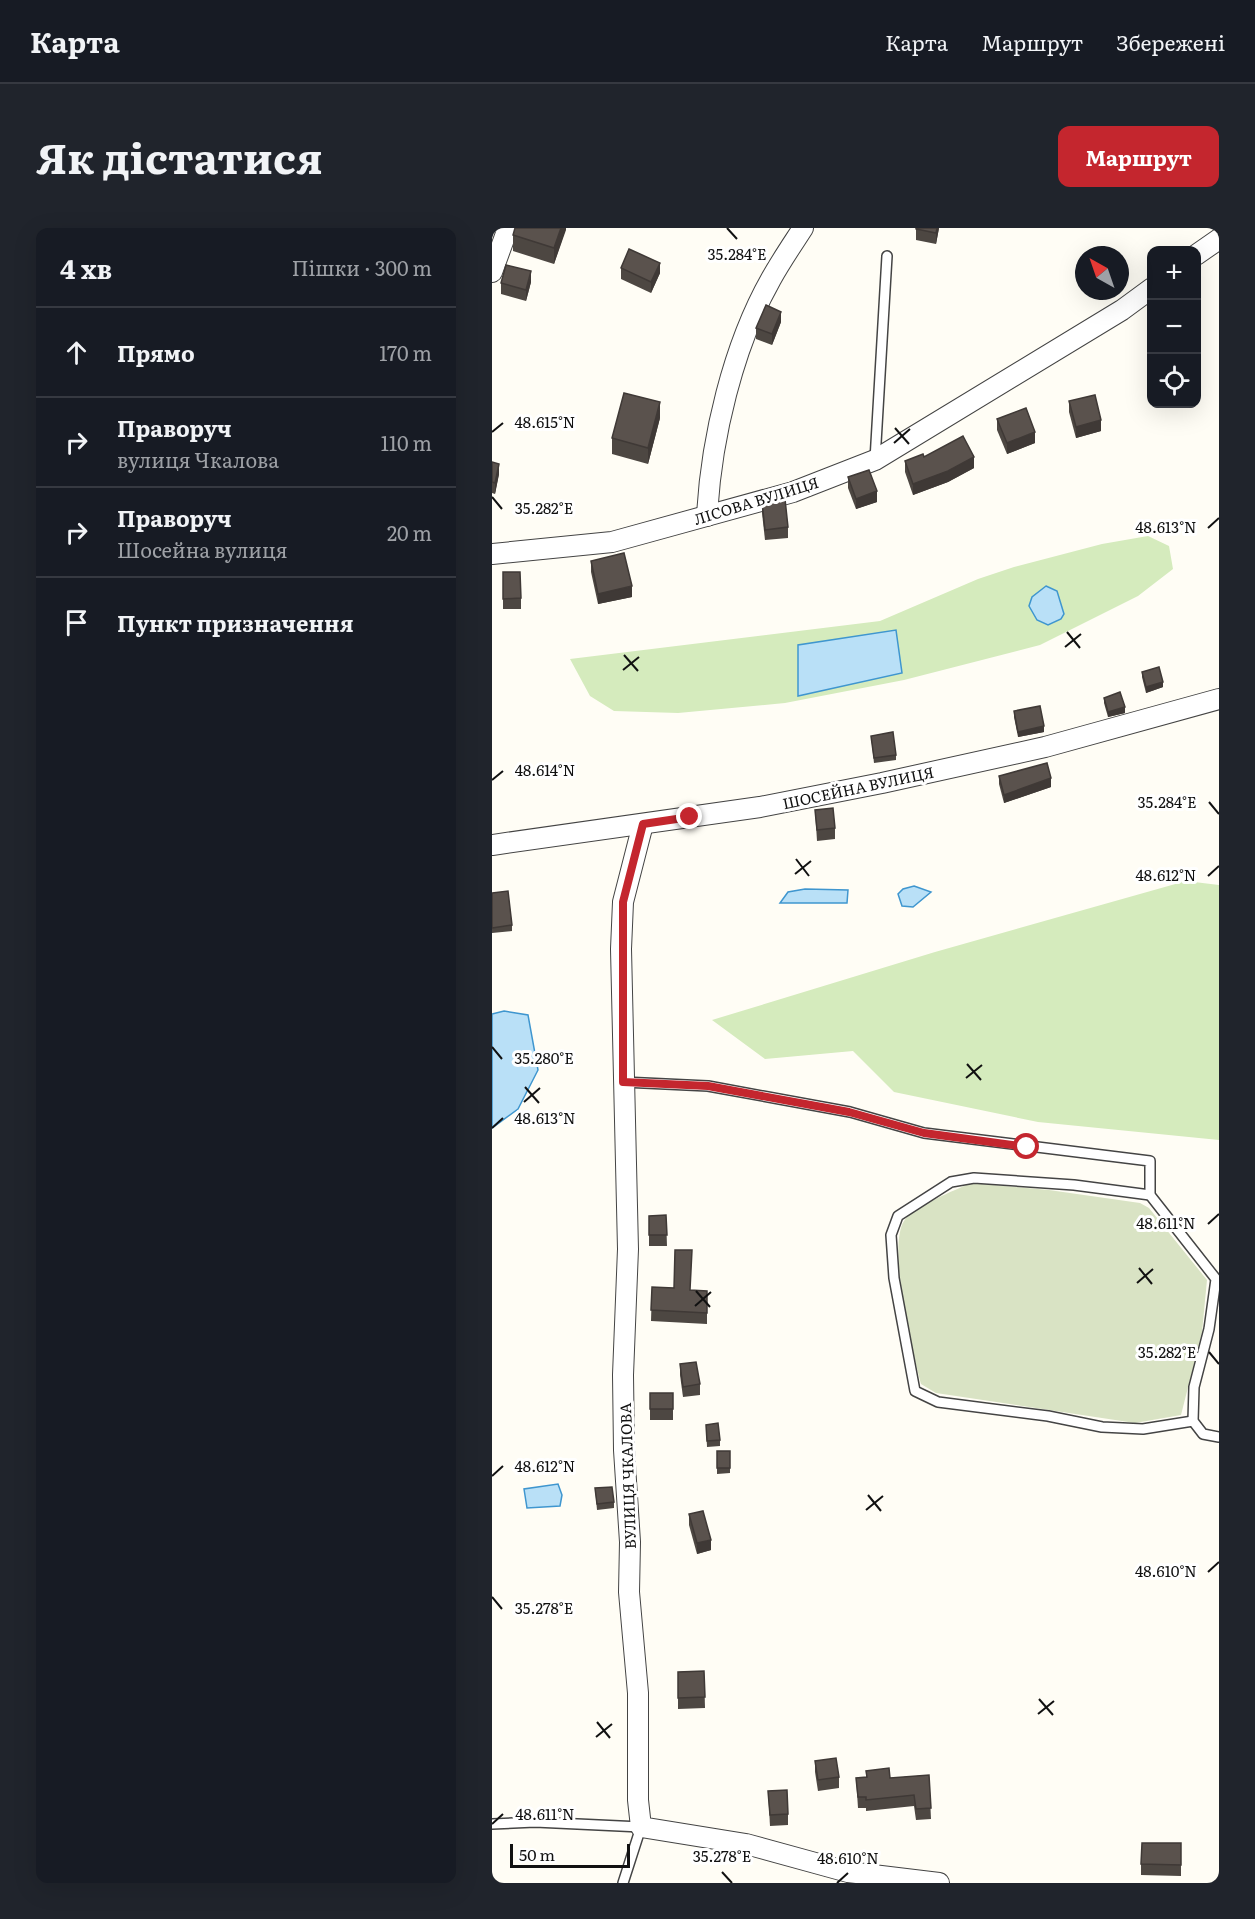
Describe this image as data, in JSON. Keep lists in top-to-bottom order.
{
  "streets": {
    "street": ["ЛІСОВА ВУЛИЦЯ", "ШОСЕЙНА ВУЛИЦЯ", "ВУЛИЦЯ ЧКАЛОВА"]
  },
  "crossings": [
    ["ШОСЕЙНА ВУЛИЦЯ", "ВУЛИЦЯ ЧКАЛОВА"]
  ],
  "scale_bar": "50 m",
  "north": "top left",
  "page": {
    "header": "Карта",
    "nav": ["Карта", "Маршрут", "Збережені"],
    "title": "Як дістатися",
    "buttons": "Маршрут",
    "heading": ["4 хв", "Пішки · 300 m"],
    "map_buttons": ["+", "−"],
    "list": [
      ["Прямо", "170 m"],
      ["Праворуч", "вулиця Чкалова", "110 m"],
      ["Праворуч", "Шосейна вулиця", "20 m"],
      "Пункт призначення"
    ],
    "scale": "50 m"
  },
  "coordinates": [
    "35.284°E",
    "48.615°N",
    "35.282°E",
    "48.613°N",
    "48.614°N",
    "48.612°N",
    "35.280°E",
    "48.611°N",
    "48.610°N",
    "35.278°E"
  ]
}
